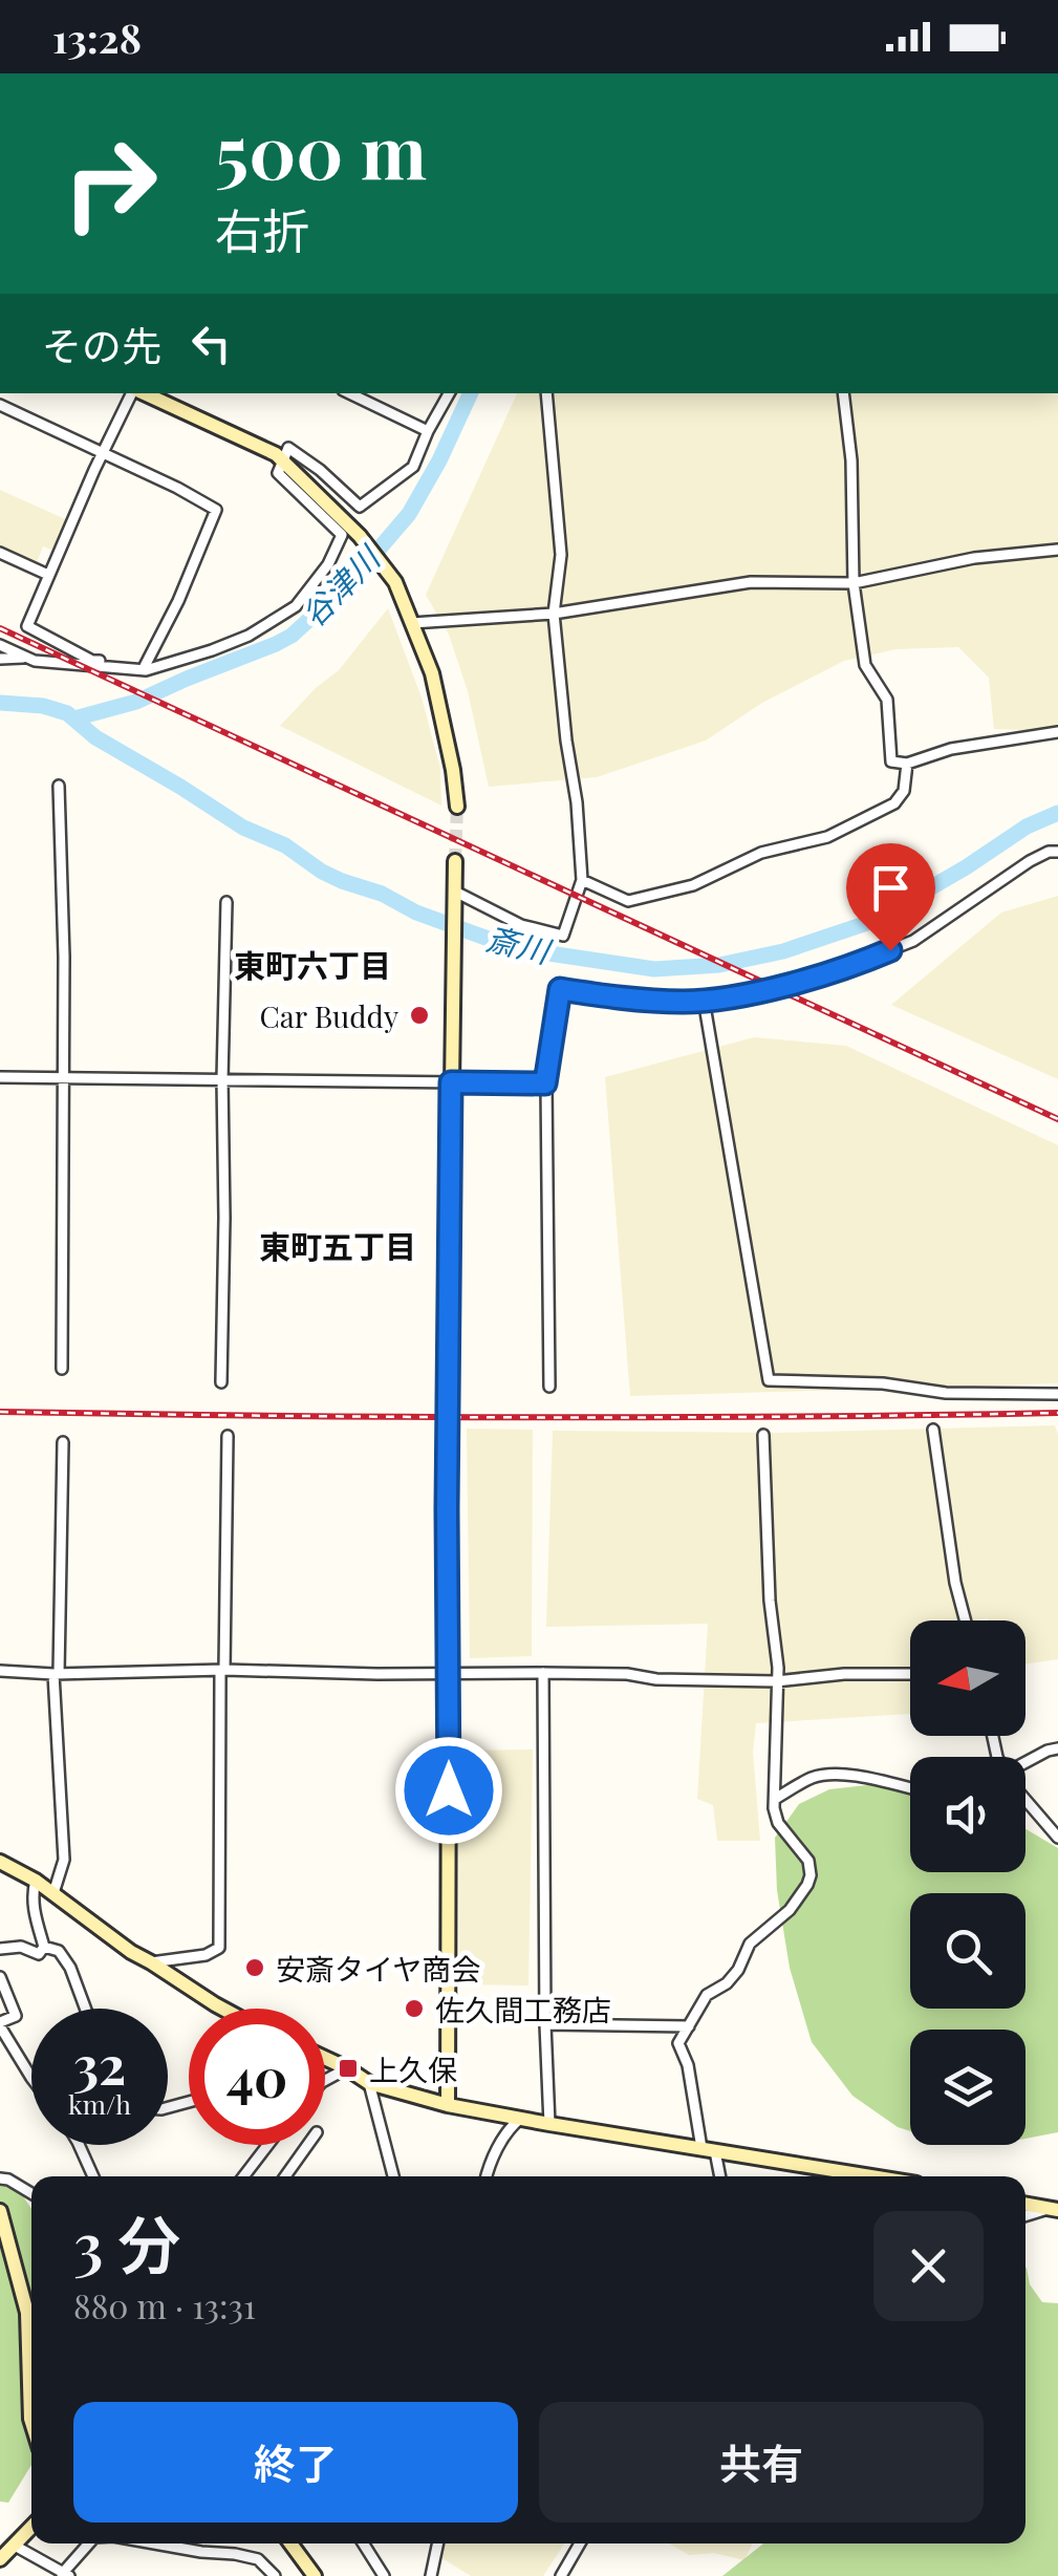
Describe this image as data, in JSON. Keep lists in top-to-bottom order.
{
  "districts": ["東町六丁目", "東町五丁目"],
  "water": ["谷津川", "斎川"],
  "places": {
    "other": ["Car Buddy", "安斎タイヤ商会", "佐久間工務店"],
    "transit": ["上久保"]
  },
  "north": "left",
  "page": {
    "status": "13:28",
    "turn": ["500 m", "右折"],
    "then": "その先",
    "speed": "32 km/h",
    "limit": "40",
    "heading": ["3 分", "880 m · 13:31"],
    "buttons": ["終了", "共有"]
  }
}
